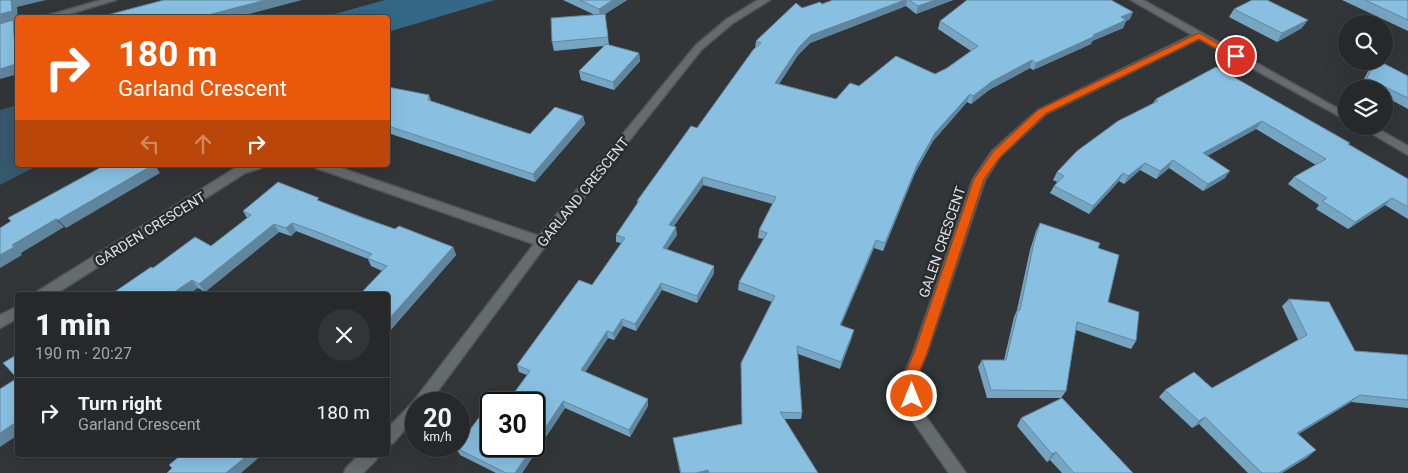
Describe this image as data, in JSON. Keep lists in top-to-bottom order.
{
  "streets": {
    "street": ["GARLAND CRESCENT", "GARDEN CRESCENT", "GALEN CRESCENT"]
  },
  "page": {
    "turn": ["180 m", "Garland Crescent"],
    "heading": ["1 min", "190 m · 20:27"],
    "list": [
      {
        "name": "Turn right",
        "note": "Garland Crescent",
        "value": "180 m"
      }
    ],
    "speed": "20 km/h",
    "limit": "30"
  }
}
